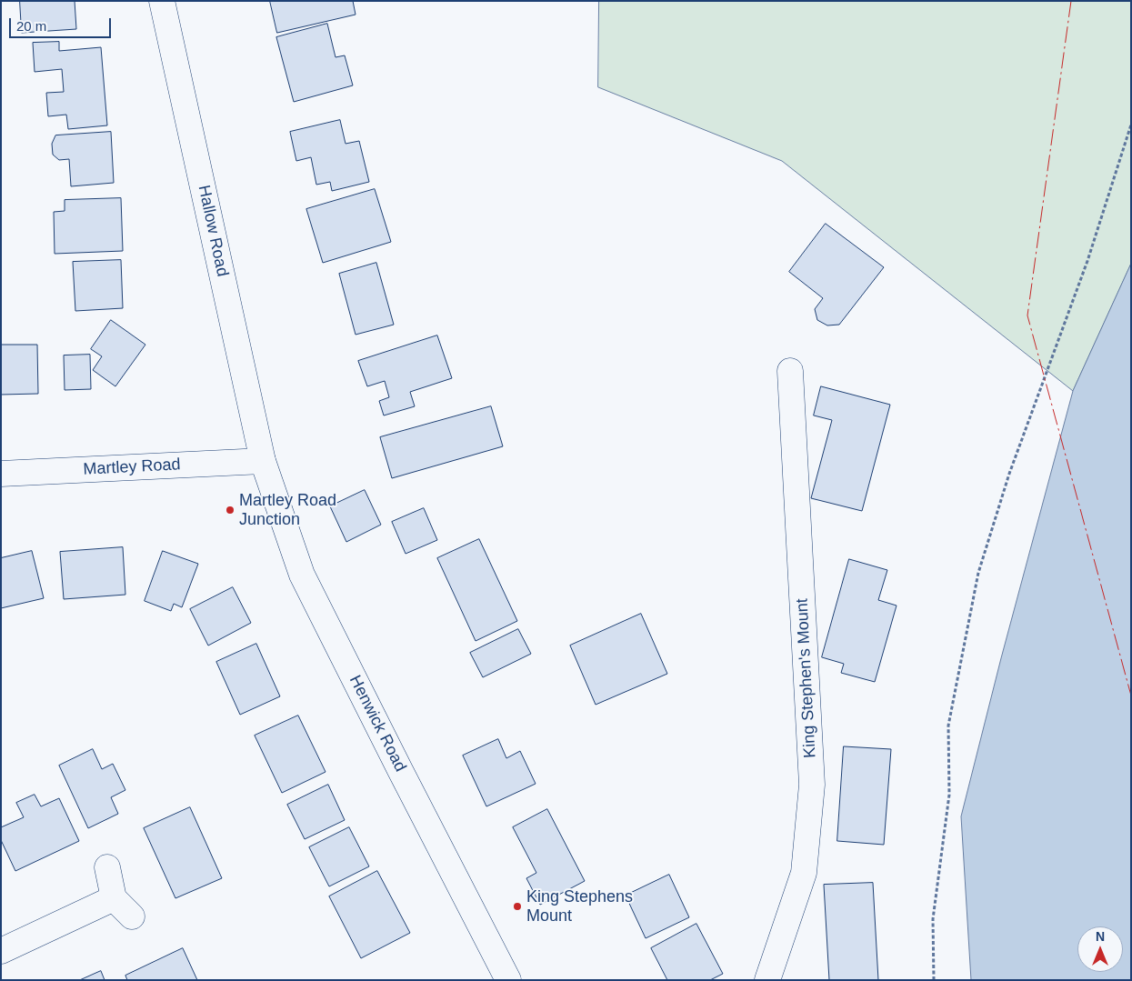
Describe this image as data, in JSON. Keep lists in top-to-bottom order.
{
  "streets": {
    "main road": [
      "Hallow Road",
      "Martley Road",
      "King Stephen's Mount",
      "Henwick Road"
    ]
  },
  "crossings": [
    ["Hallow Road", "Martley Road"],
    ["Hallow Road", "Henwick Road"],
    ["Martley Road", "Henwick Road"]
  ],
  "places": ["Martley Road Junction", "King Stephens Mount"],
  "scale_bar": "20 m",
  "north": "top"
}
